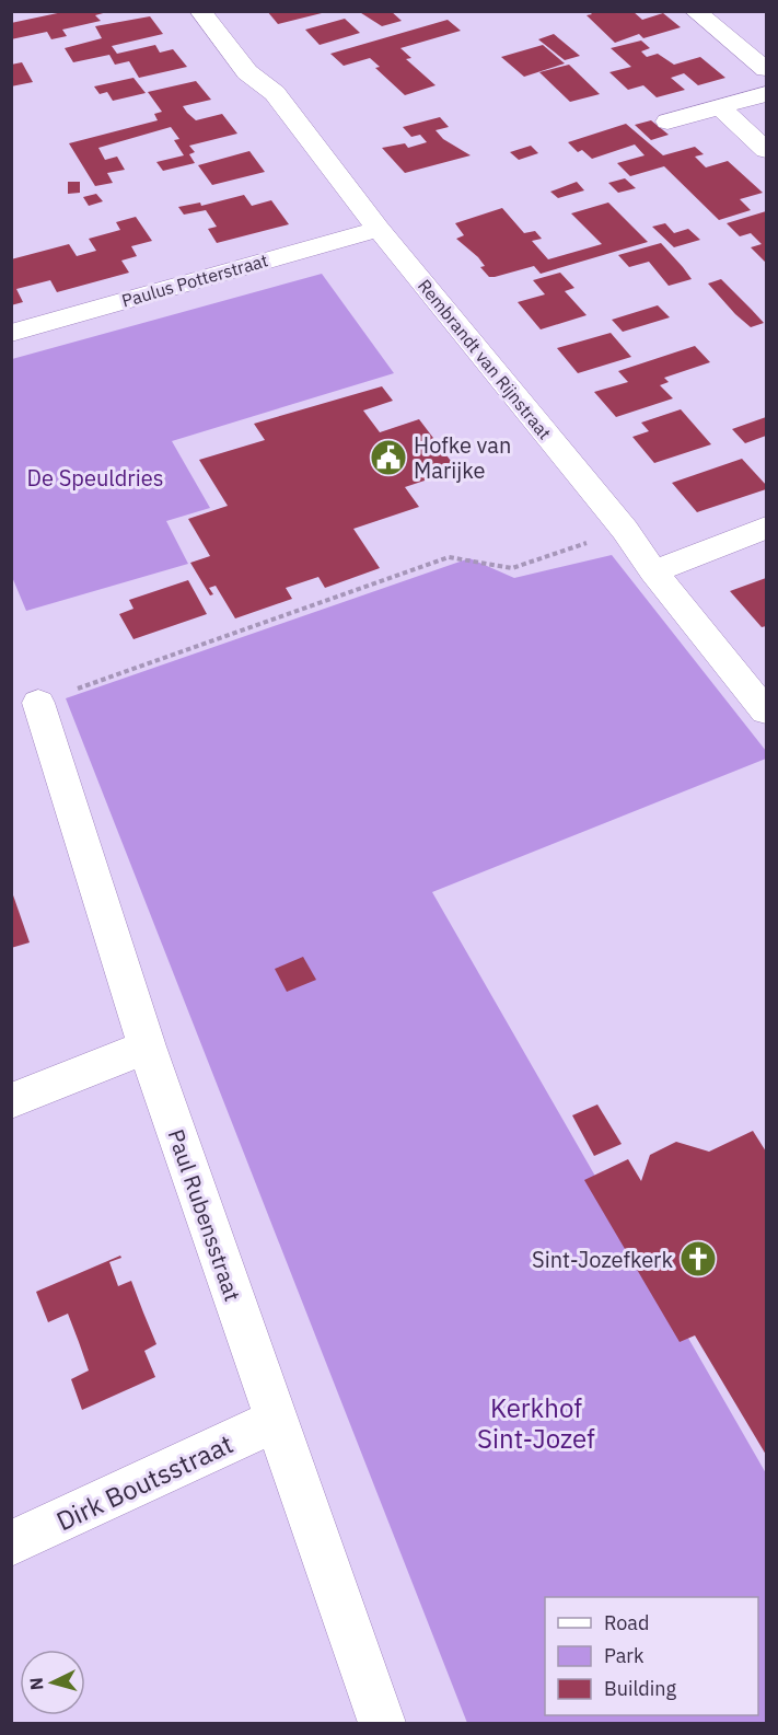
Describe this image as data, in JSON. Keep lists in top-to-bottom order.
{
  "streets": {
    "street": [
      "Paulus Potterstraat",
      "Rembrandt van Rijnstraat",
      "Paul Rubensstraat",
      "Dirk Boutsstraat"
    ]
  },
  "crossings": [
    ["Paulus Potterstraat", "Rembrandt van Rijnstraat"],
    ["Paul Rubensstraat", "Dirk Boutsstraat"]
  ],
  "parks": ["De Speuldries", "Kerkhof Sint-Jozef"],
  "places": {
    "public building": ["Hofke van Marijke"],
    "church": ["Sint-Jozefkerk"]
  },
  "legend": ["Road", "Park", "Building"],
  "north": "left"
}
